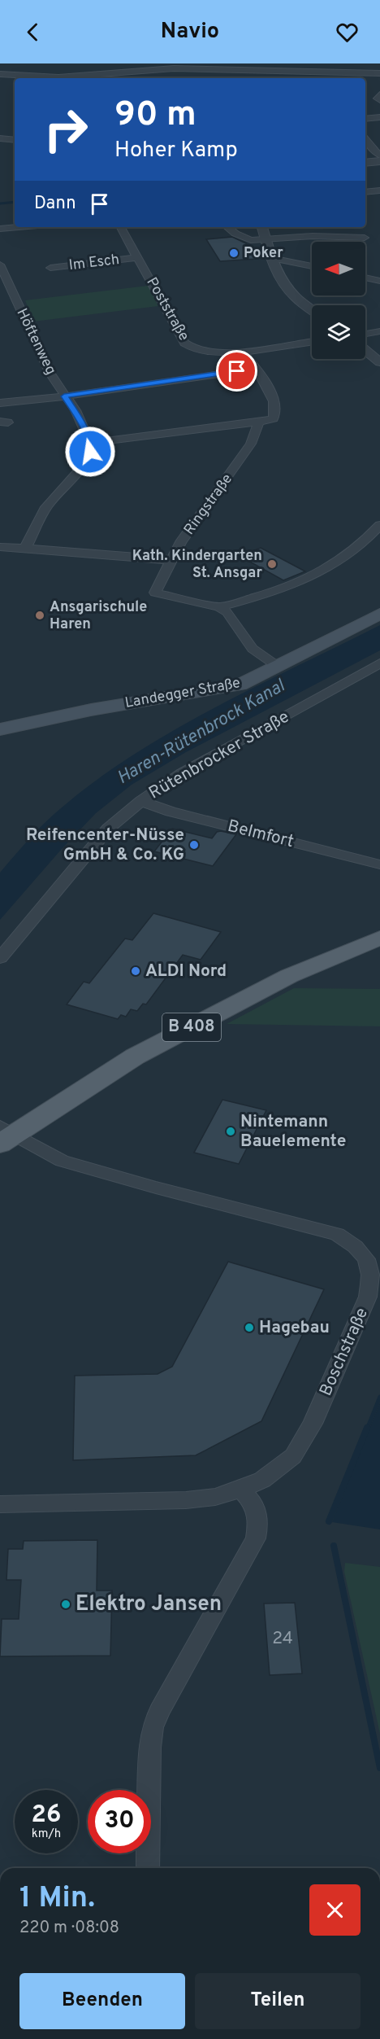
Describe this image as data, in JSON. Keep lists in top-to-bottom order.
{
  "streets": {
    "main road": ["Landegger Straße", "B 408"],
    "street": [
      "Im Esch",
      "Poststraße",
      "Höftenweg",
      "Ringstraße",
      "Rütenbrocker Straße",
      "Belmfort",
      "Boschstraße"
    ]
  },
  "crossings": [
    ["Im Esch", "Poststraße"],
    ["Rütenbrocker Straße", "Belmfort"],
    ["B 408", "Boschstraße"]
  ],
  "water": ["Haren-Rütenbrock Kanal"],
  "places": [
    "Poker",
    "Kath. Kindergarten St. Ansgar",
    "Ansgarischule Haren",
    "Reifencenter-Nüsse GmbH & Co. KG",
    "ALDI Nord",
    "Nintemann Bauelemente",
    "Hagebau",
    "Elektro Jansen"
  ],
  "house_numbers": ["24"],
  "north": "left",
  "page": {
    "header": "Navio",
    "turn": ["90 m", "Hoher Kamp"],
    "then": "Dann",
    "speed": "26 km/h",
    "limit": "30",
    "heading": ["1 Min.", "220 m · 08:08"],
    "buttons": ["Beenden", "Teilen"]
  }
}
